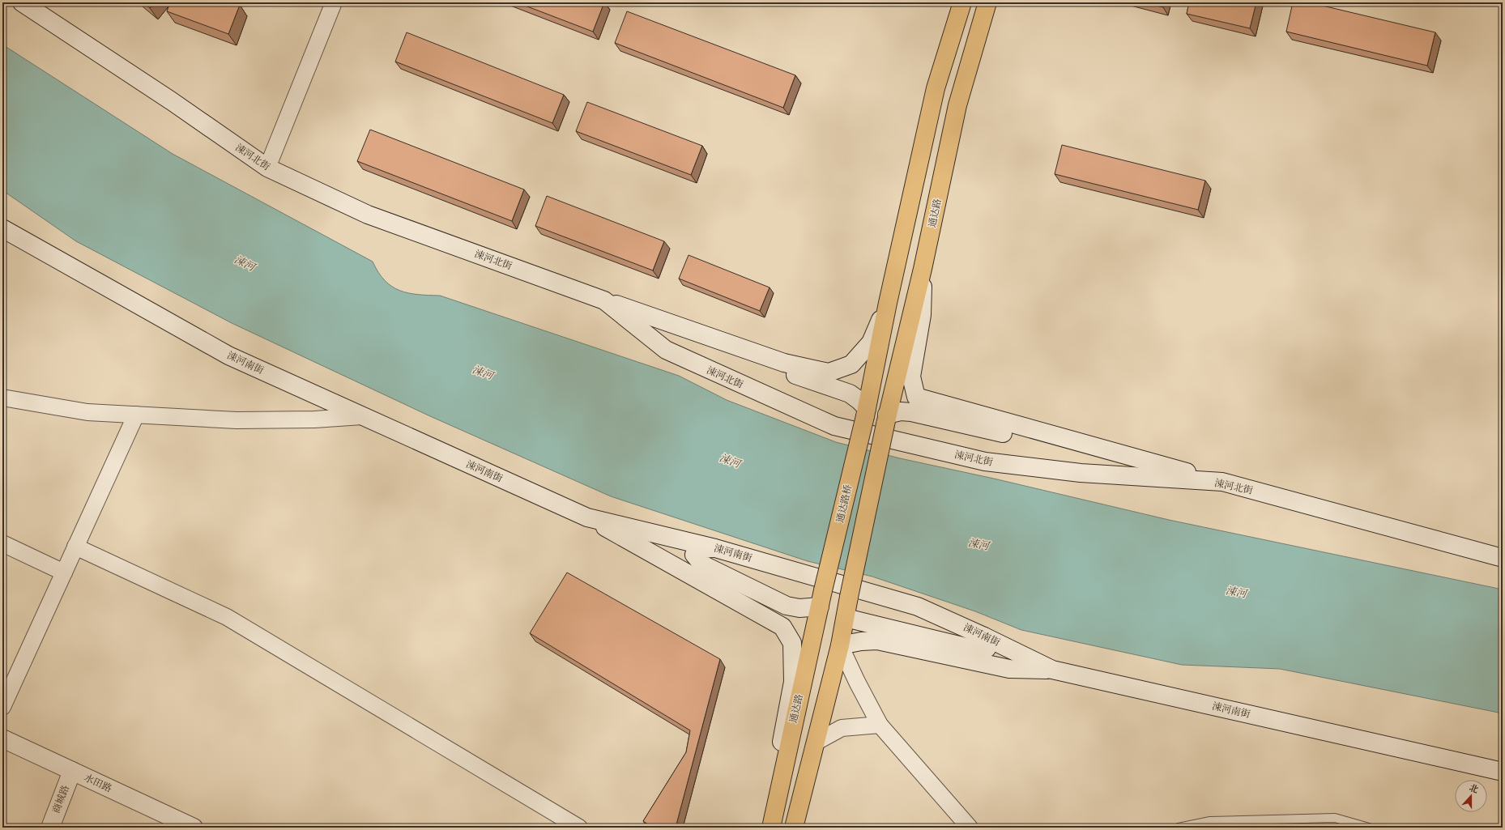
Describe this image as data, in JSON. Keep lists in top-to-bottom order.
{
  "streets": {
    "main road": [
      "涑河北街",
      "通达路",
      "涑河南街",
      "通达路桥",
      "水田路",
      "商城路"
    ]
  },
  "crossings": [
    ["通达路", "通达路桥"],
    ["水田路", "商城路"]
  ],
  "water": ["涑河"],
  "north": "top"
}
